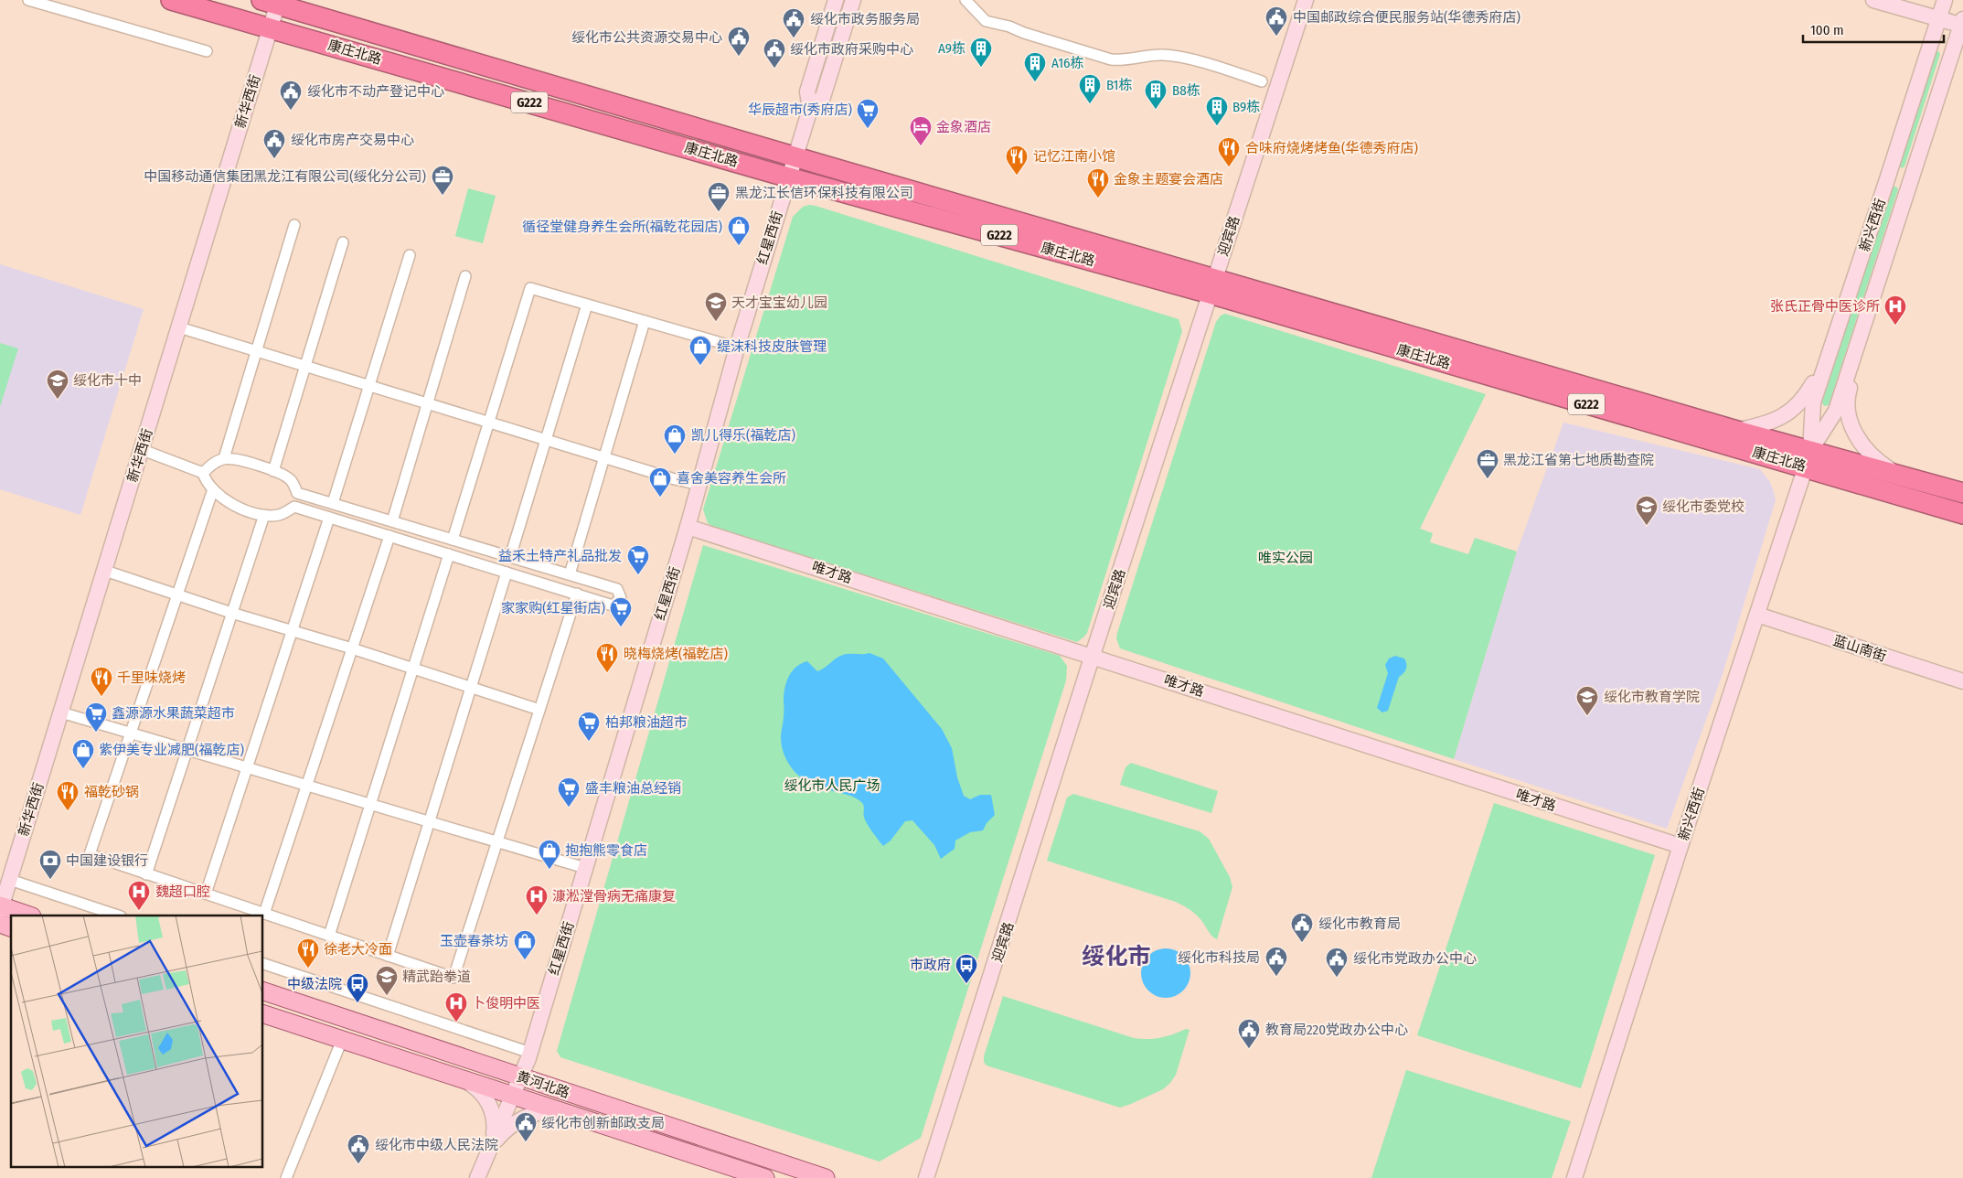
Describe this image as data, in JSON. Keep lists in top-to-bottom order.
{
  "streets": {
    "highway": ["康庄北路", "G222"],
    "main road": [
      "新华西街",
      "新兴西街",
      "迎宾路",
      "红星西街",
      "唯才路",
      "蓝山南街",
      "黄河北路"
    ]
  },
  "crossings": [
    ["康庄北路", "新华西街"],
    ["康庄北路", "新兴西街"],
    ["康庄北路", "迎宾路"],
    ["康庄北路", "红星西街"],
    ["新兴西街", "唯才路"],
    ["新兴西街", "蓝山南街"],
    ["迎宾路", "唯才路"],
    ["红星西街", "唯才路"],
    ["红星西街", "黄河北路"]
  ],
  "districts": ["绥化市"],
  "parks": ["唯实公园", "绥化市人民广场"],
  "places": {
    "public building": [
      "中国邮政综合便民服务站(华德秀府店)",
      "绥化市政务服务局",
      "绥化市公共资源交易中心",
      "绥化市政府采购中心",
      "绥化市不动产登记中心",
      "绥化市房产交易中心",
      "绥化市教育局",
      "绥化市科技局",
      "绥化市党政办公中心",
      "教育局220党政办公中心",
      "绥化市创新邮政支局",
      "绥化市中级人民法院"
    ],
    "building": [
      "A9栋",
      "A16栋",
      "B1栋",
      "B8栋",
      "B9栋"
    ],
    "supermarket": [
      "华辰超市(秀府店)",
      "益禾土特产礼品批发",
      "家家购(红星街店)",
      "鑫源源水果蔬菜超市",
      "柏邦粮油超市",
      "盛丰粮油总经销"
    ],
    "hotel": ["金象酒店"],
    "restaurant": [
      "合味府烧烤烤鱼(华德秀府店)",
      "记忆江南小馆",
      "金象主题宴会酒店",
      "晓梅烧烤(福乾店)",
      "千里味烧烤",
      "福乾砂锅",
      "徐老大冷面"
    ],
    "office": ["中国移动通信集团黑龙江有限公司(绥化分公司)", "黑龙江长信环保科技有限公司", "黑龙江省第七地质勘查院"],
    "shop": [
      "循径堂健身养生会所(福乾花园店)",
      "缇沫科技皮肤管理",
      "凯儿得乐(福乾店)",
      "喜舍美容养生会所",
      "紫伊美专业减肥(福乾店)",
      "抱抱熊零食店",
      "玉壶春茶坊"
    ],
    "school or university": [
      "天才宝宝幼儿园",
      "绥化市十中",
      "绥化市委党校",
      "绥化市教育学院",
      "精武跆拳道"
    ],
    "hospital": [
      "张氏正骨中医诊所",
      "魏超口腔",
      "漮淞漟骨病无痛康复",
      "卜俊明中医"
    ],
    "bank": ["中国建设银行"],
    "bus stop": ["市政府", "中级法院"]
  },
  "scale_bar": "100 m"
}
